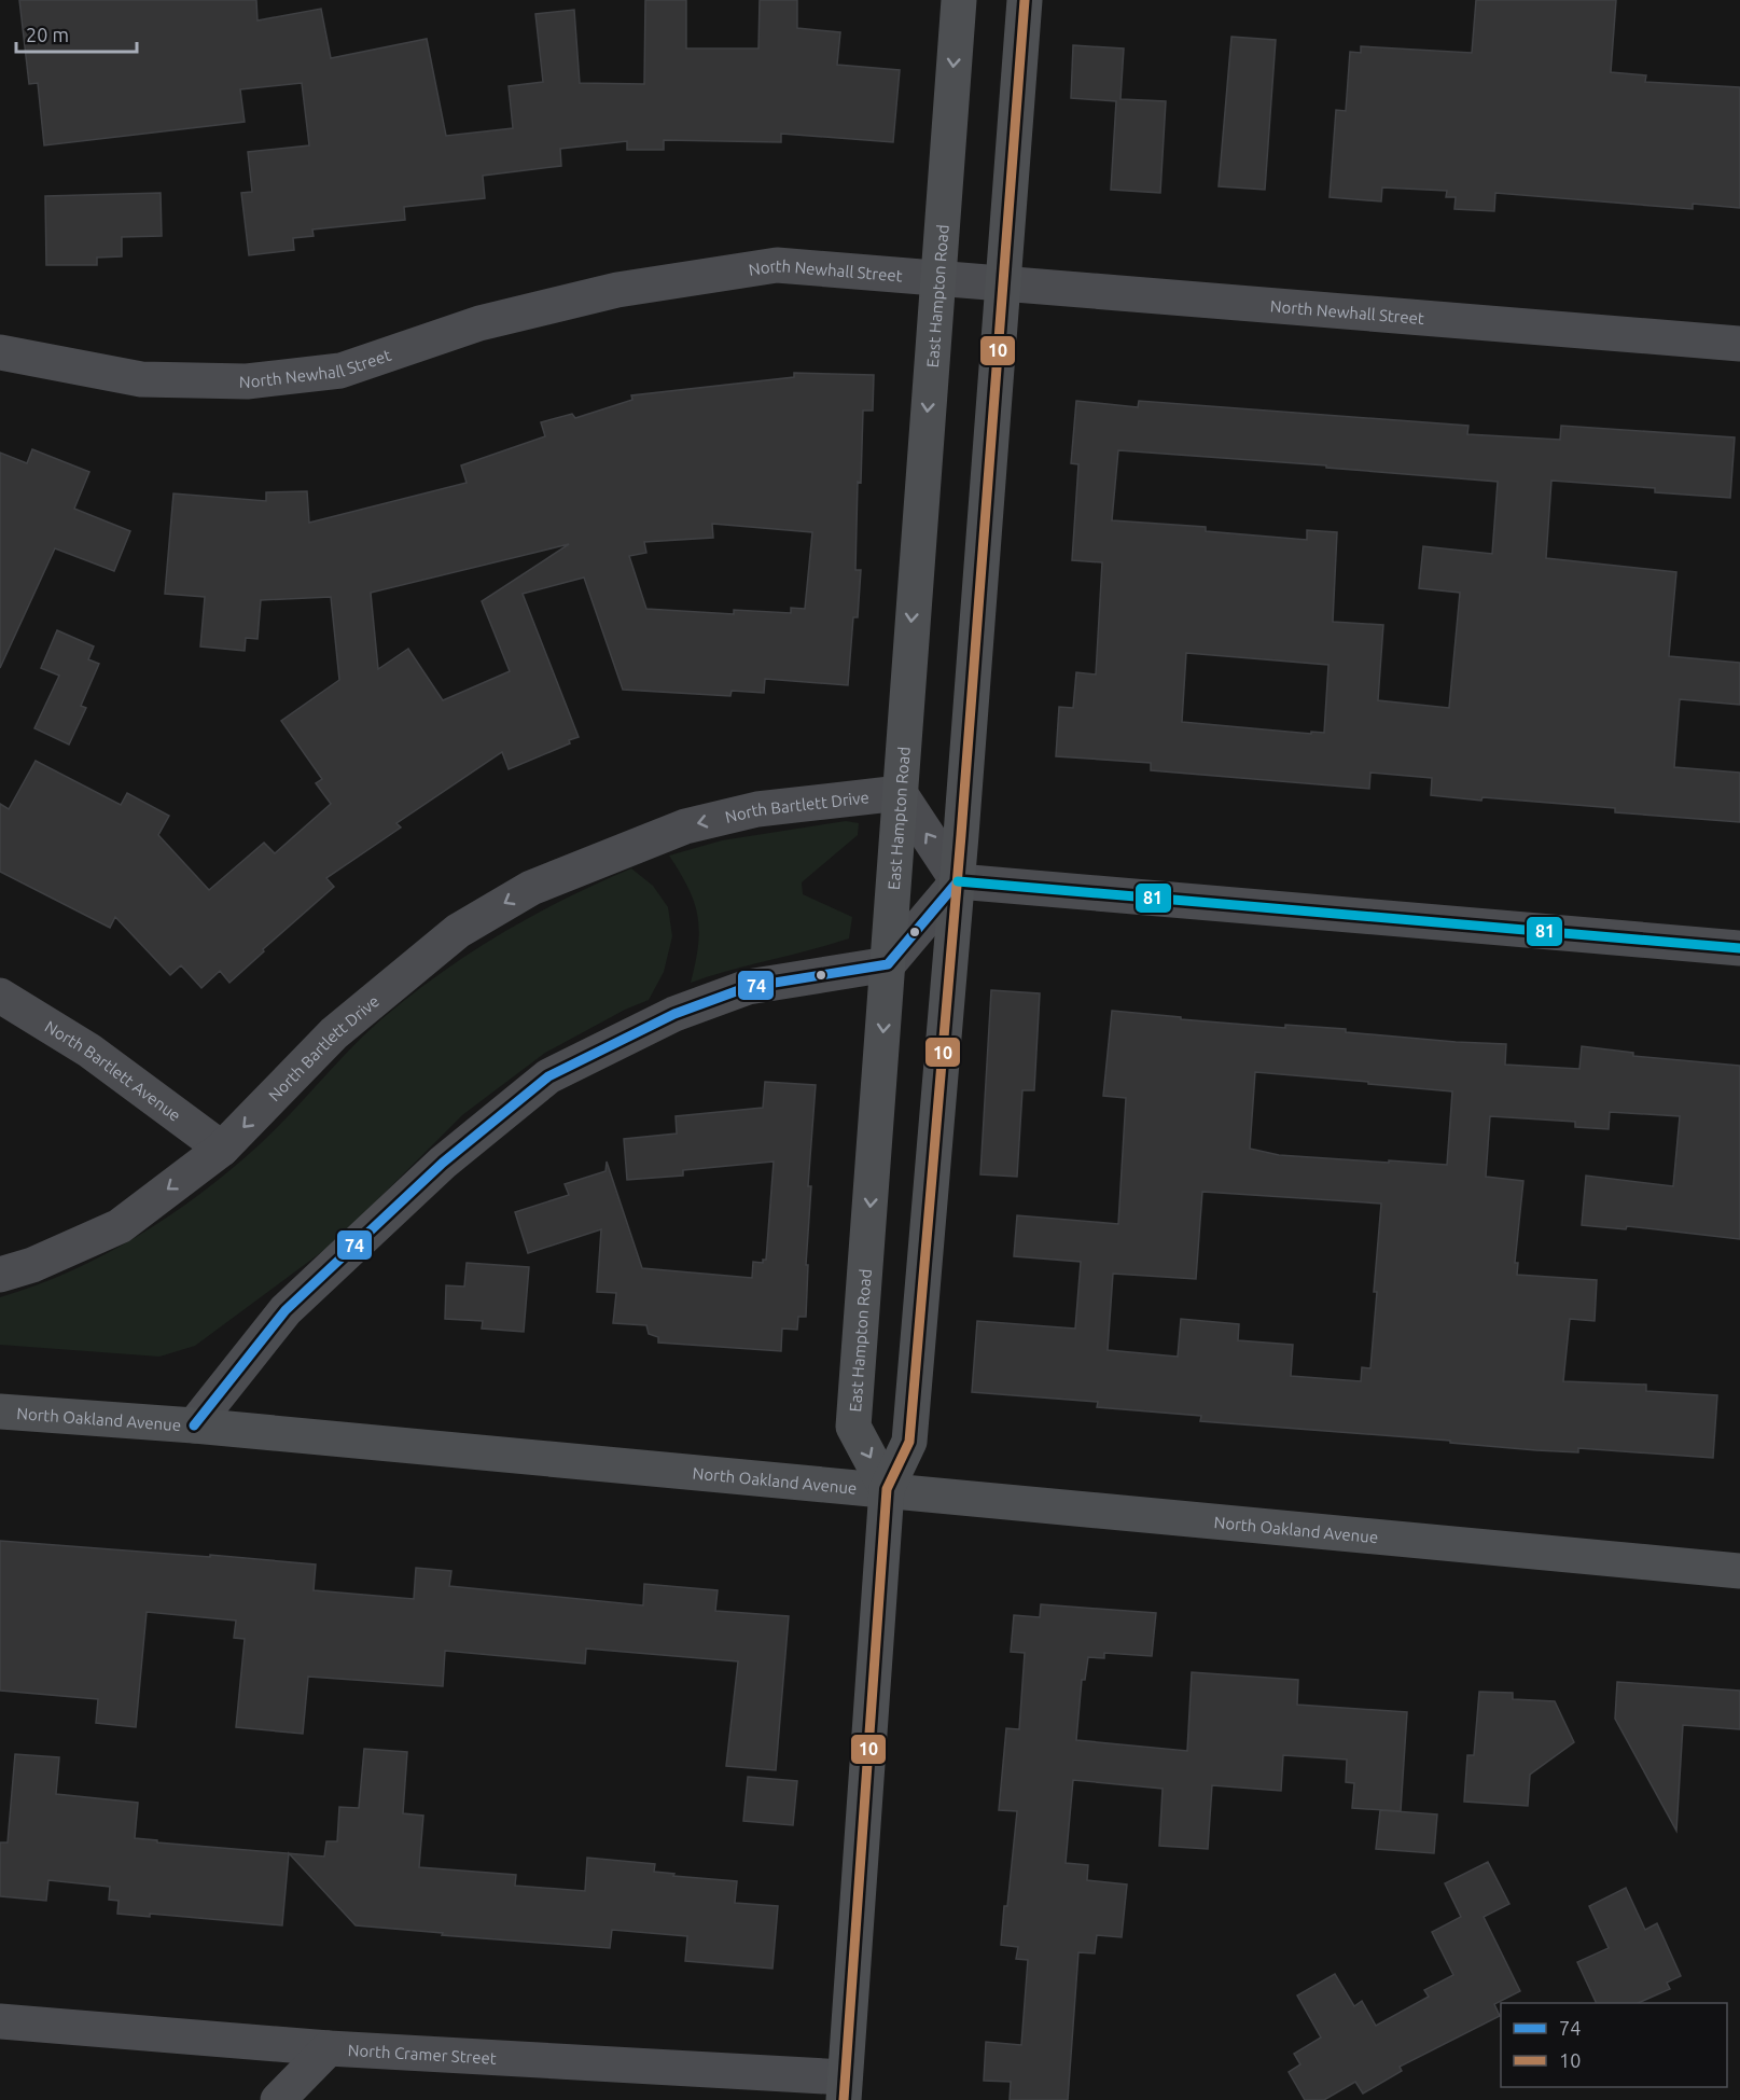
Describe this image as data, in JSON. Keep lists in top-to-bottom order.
{
  "streets": {
    "main road": ["East Hampton Road", "North Oakland Avenue"],
    "street": [
      "North Newhall Street",
      "North Bartlett Drive",
      "North Bartlett Avenue",
      "North Cramer Street"
    ]
  },
  "crossings": [
    ["North Newhall Street", "East Hampton Road"],
    ["East Hampton Road", "North Bartlett Drive"],
    ["East Hampton Road", "North Oakland Avenue"],
    ["North Bartlett Drive", "North Bartlett Avenue"]
  ],
  "lines": ["transit line 10", "transit line 74", "transit line 81"],
  "legend": ["74", "10"],
  "scale_bar": "20 m"
}
